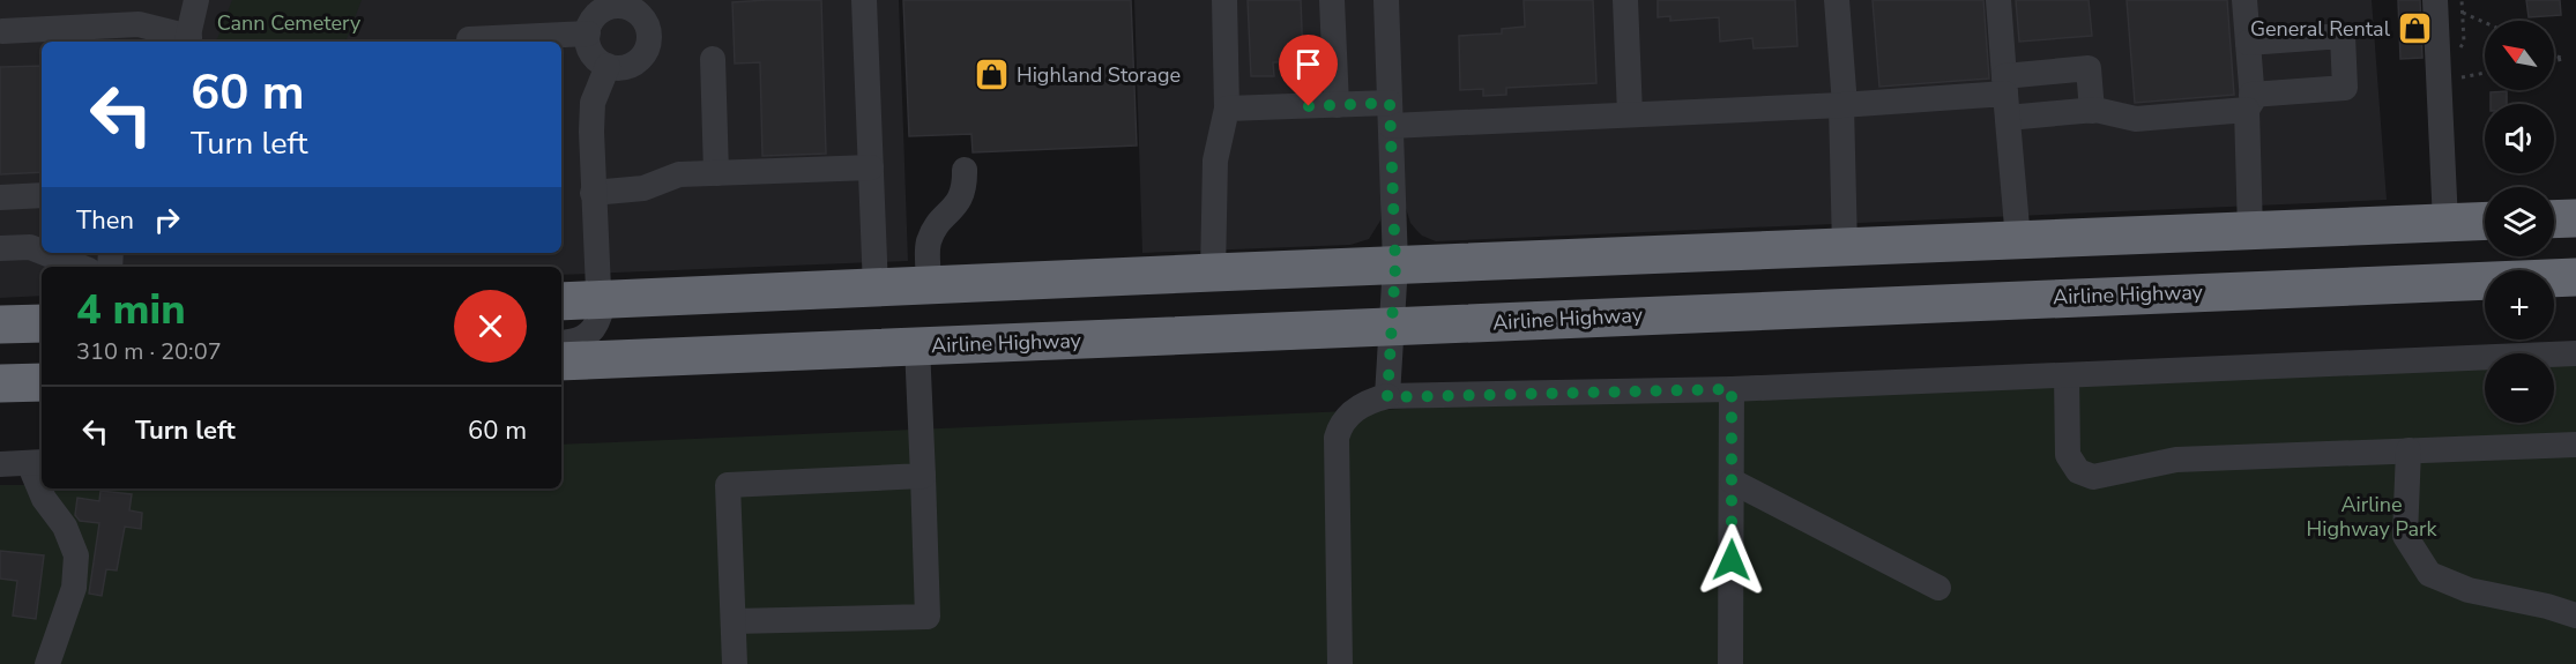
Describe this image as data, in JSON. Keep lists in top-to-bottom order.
{
  "streets": {
    "highway": ["Airline Highway"]
  },
  "parks": ["Cann Cemetery", "Airline Highway Park"],
  "places": {
    "shop": ["General Rental", "Highland Storage"]
  },
  "north": "top left",
  "page": {
    "map_buttons": ["+", "−"],
    "turn": ["60 m", "Turn left"],
    "then": "Then",
    "heading": ["4 min", "310 m · 20:07"],
    "list": [
      {
        "name": "Turn left",
        "value": "60 m"
      }
    ]
  }
}
